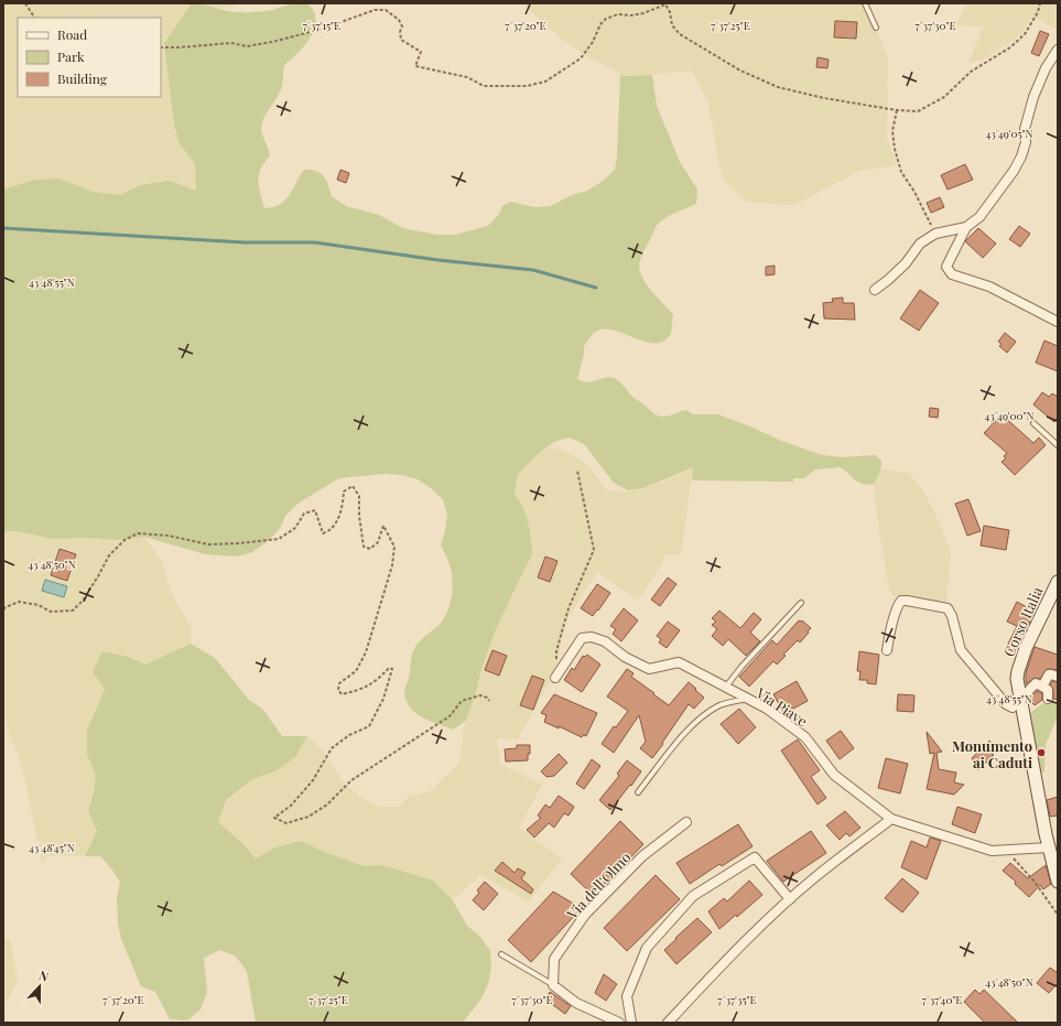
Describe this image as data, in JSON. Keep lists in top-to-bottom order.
{
  "streets": {
    "main road": ["Corso Italia"],
    "street": ["Via Piave", "Via dell'Olmo"]
  },
  "crossings": [
    ["Corso Italia", "Via Piave"]
  ],
  "places": ["Monumento ai Caduti"],
  "legend": ["Road", "Park", "Building"],
  "north": "top",
  "coordinates": [
    "7°37'15\"E",
    "7°37'20\"E",
    "7°37'25\"E",
    "7°37'30\"E",
    "43°49'05\"N",
    "43°48'55\"N",
    "43°49'00\"N",
    "43°48'50\"N",
    "43°48'45\"N",
    "7°37'35\"E",
    "7°37'40\"E"
  ]
}
